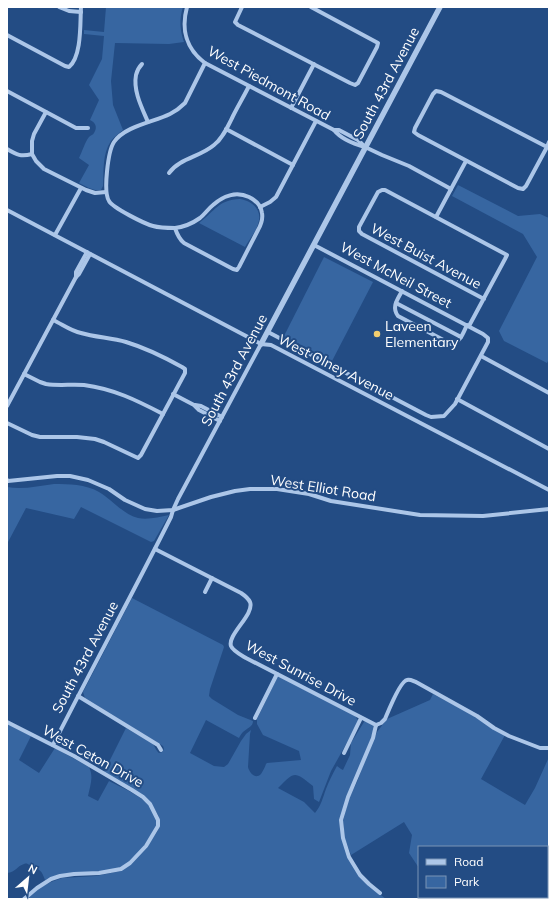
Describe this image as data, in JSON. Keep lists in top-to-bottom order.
{
  "streets": {
    "street": [
      "West Piedmont Road",
      "South 43rd Avenue",
      "West Buist Avenue",
      "West McNeil Street",
      "West Olney Avenue",
      "West Elliot Road",
      "West Sunrise Drive",
      "West Ceton Drive"
    ]
  },
  "crossings": [
    ["West Piedmont Road", "South 43rd Avenue"],
    ["South 43rd Avenue", "West McNeil Street"],
    ["South 43rd Avenue", "West Olney Avenue"],
    ["South 43rd Avenue", "West Elliot Road"],
    ["South 43rd Avenue", "West Sunrise Drive"],
    ["South 43rd Avenue", "West Ceton Drive"]
  ],
  "places": ["Laveen Elementary"],
  "legend": ["Road", "Park"],
  "north": "top right"
}
